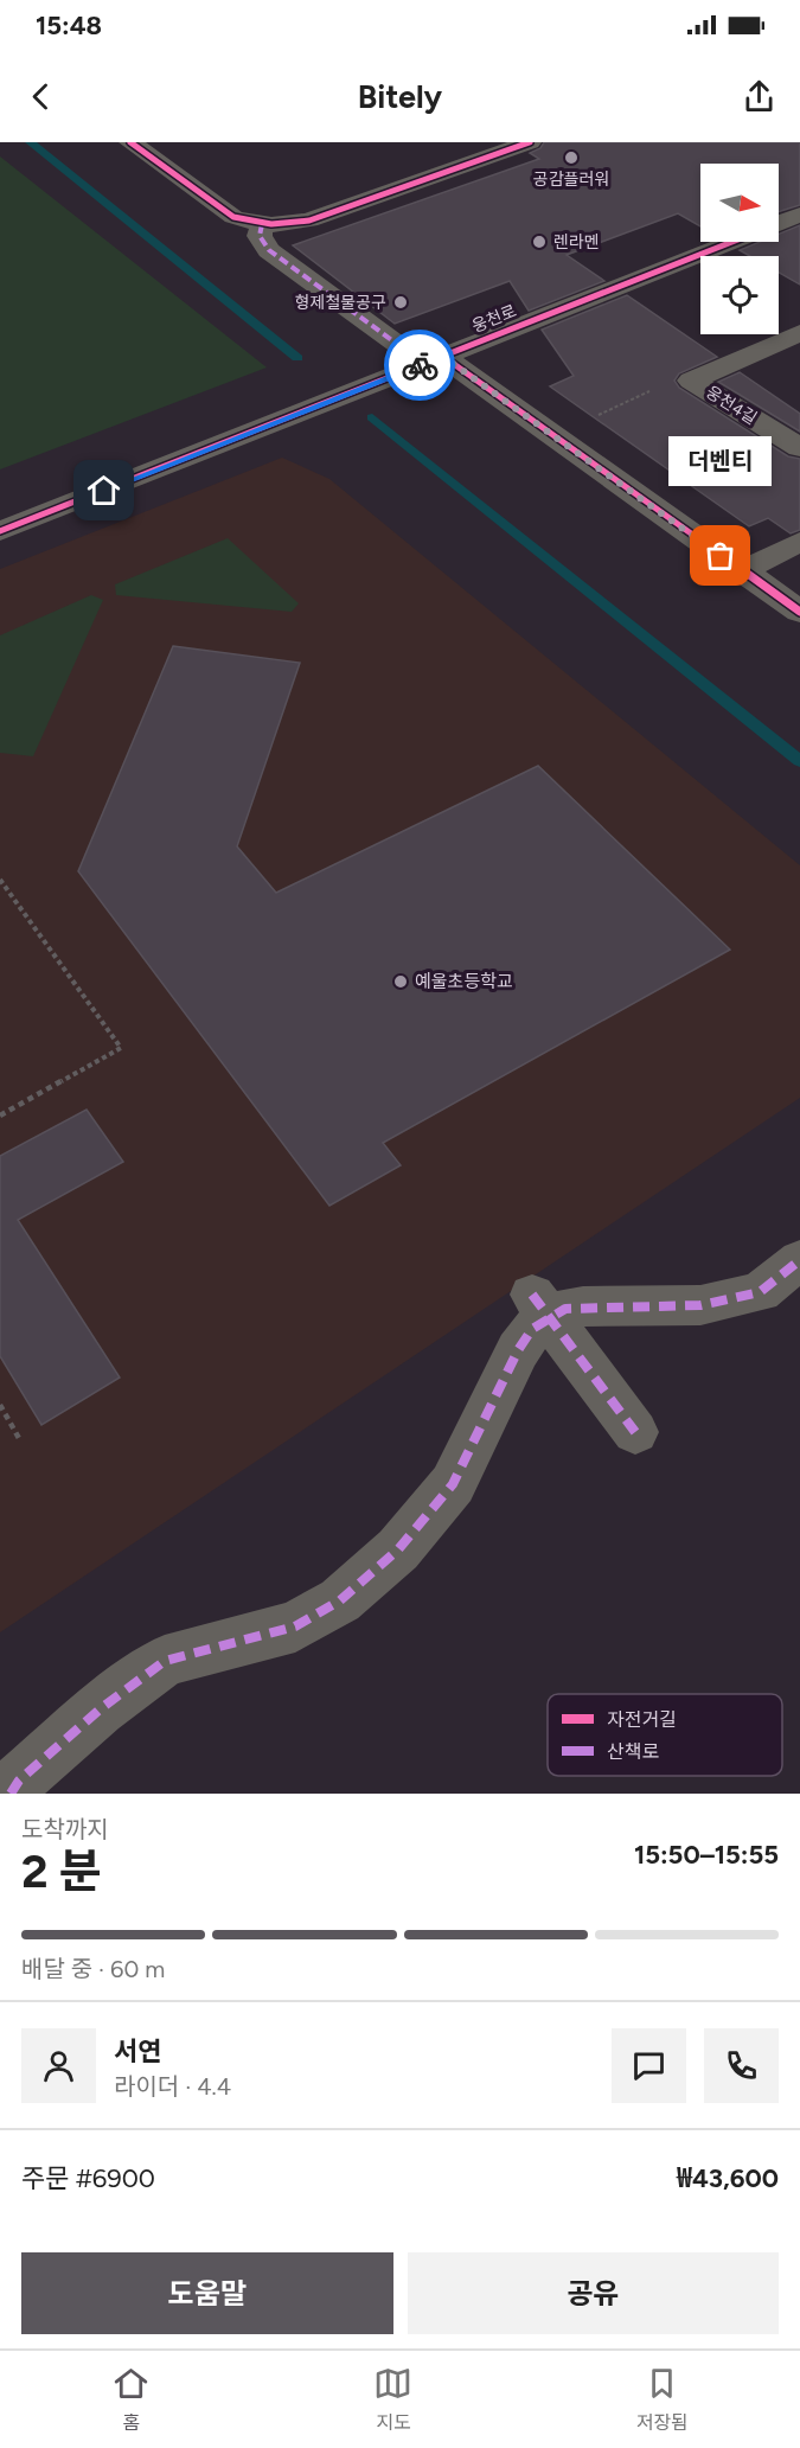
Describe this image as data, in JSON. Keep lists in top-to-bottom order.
{
  "streets": {
    "street": ["웅천로", "웅천4길"]
  },
  "places": [
    "공감플러워",
    "렌라멘",
    "형제철물공구",
    "더벤티",
    "예울초등학교"
  ],
  "legend": ["자전거길", "산책로"],
  "north": "right",
  "page": {
    "status": "15:48",
    "header": "Bitely",
    "bubble": "더벤티",
    "heading": ["2 분", "도착까지", "15:50–15:55"],
    "panel": [
      "서연",
      "라이더 · 4.4",
      "주문 #6900",
      "₩43,600"
    ],
    "bar": "배달 중 · 60 m",
    "buttons": ["도움말", "공유"],
    "tabs": ["홈", "지도", "저장됨"]
  }
}
